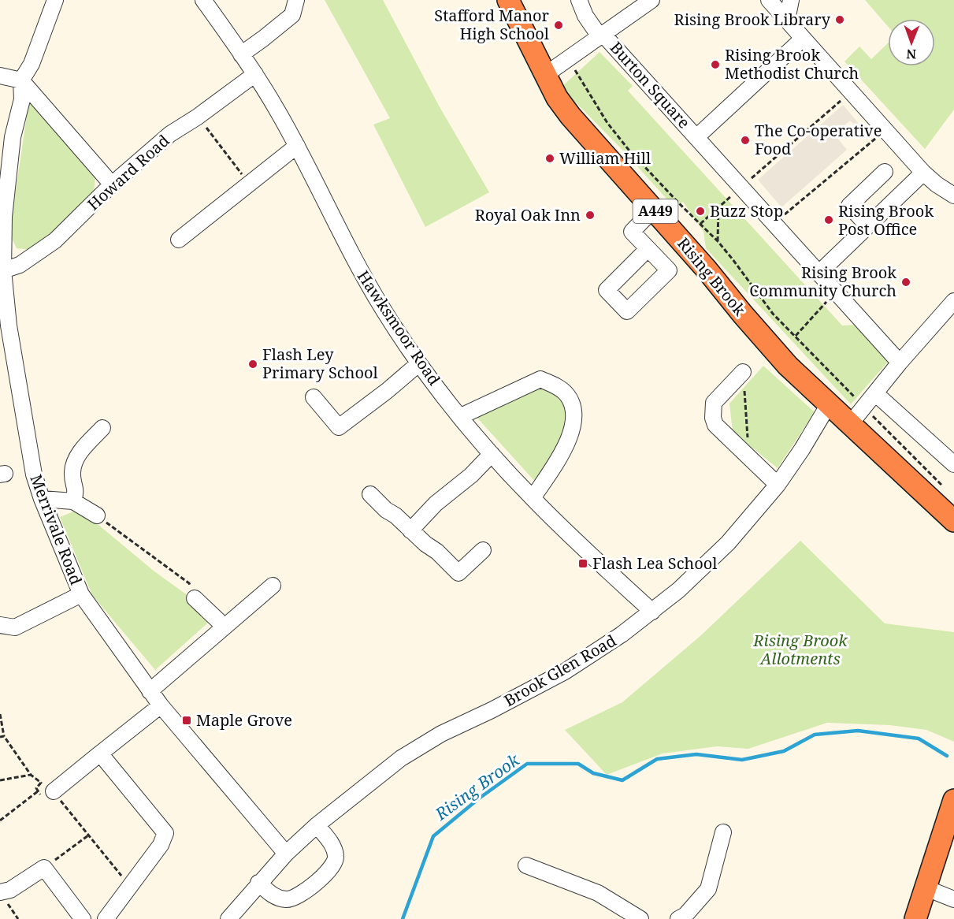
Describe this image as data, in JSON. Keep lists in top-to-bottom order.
{
  "streets": {
    "highway": ["A449", "Rising Brook"],
    "street": [
      "Burton Square",
      "Howard Road",
      "Hawksmoor Road",
      "Merrivale Road",
      "Brook Glen Road"
    ]
  },
  "crossings": [
    ["Howard Road", "Hawksmoor Road"],
    ["Howard Road", "Merrivale Road"],
    ["Rising Brook", "Brook Glen Road"],
    ["Hawksmoor Road", "Brook Glen Road"],
    ["Merrivale Road", "Brook Glen Road"]
  ],
  "water": ["Rising Brook"],
  "parks": ["Rising Brook Allotments"],
  "places": {
    "other": [
      "Rising Brook Library",
      "Stafford Manor High School",
      "Rising Brook Methodist Church",
      "The Co-operative Food",
      "William Hill",
      "Buzz Stop",
      "Royal Oak Inn",
      "Rising Brook Post Office",
      "Rising Brook Community Church",
      "Flash Ley Primary School"
    ],
    "transit": ["Flash Lea School", "Maple Grove"]
  },
  "north": "bottom"
}
